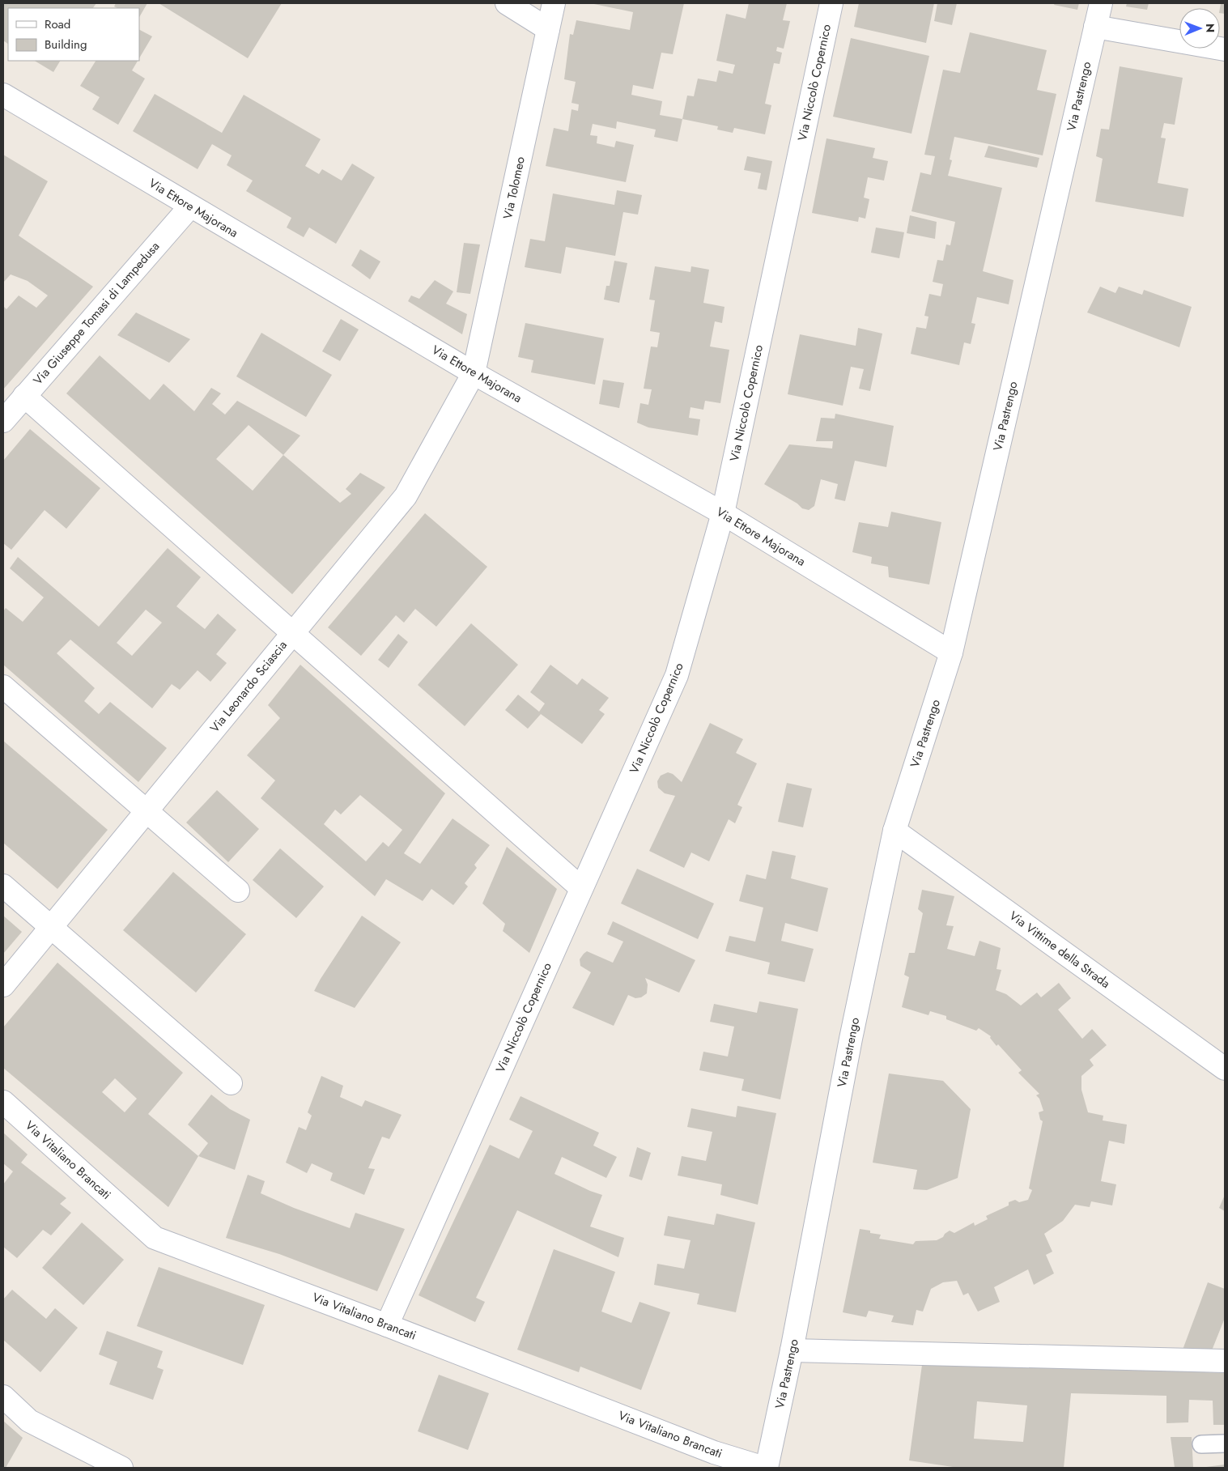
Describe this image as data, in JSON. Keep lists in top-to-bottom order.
{
  "streets": {
    "street": [
      "Via Niccolò Copernico",
      "Via Pastrengo",
      "Via Tolomeo",
      "Via Ettore Majorana",
      "Via Giuseppe Tomasi di Lampedusa",
      "Via Leonardo Sciascia",
      "Via Vittime della Strada",
      "Via Vitaliano Brancati"
    ]
  },
  "crossings": [
    ["Via Niccolò Copernico", "Via Ettore Majorana"],
    ["Via Niccolò Copernico", "Via Vitaliano Brancati"],
    ["Via Pastrengo", "Via Ettore Majorana"],
    ["Via Pastrengo", "Via Vittime della Strada"],
    ["Via Pastrengo", "Via Vitaliano Brancati"],
    ["Via Tolomeo", "Via Ettore Majorana"],
    ["Via Tolomeo", "Via Leonardo Sciascia"],
    ["Via Ettore Majorana", "Via Giuseppe Tomasi di Lampedusa"],
    ["Via Ettore Majorana", "Via Leonardo Sciascia"]
  ],
  "legend": ["Road", "Building"],
  "north": "right"
}
